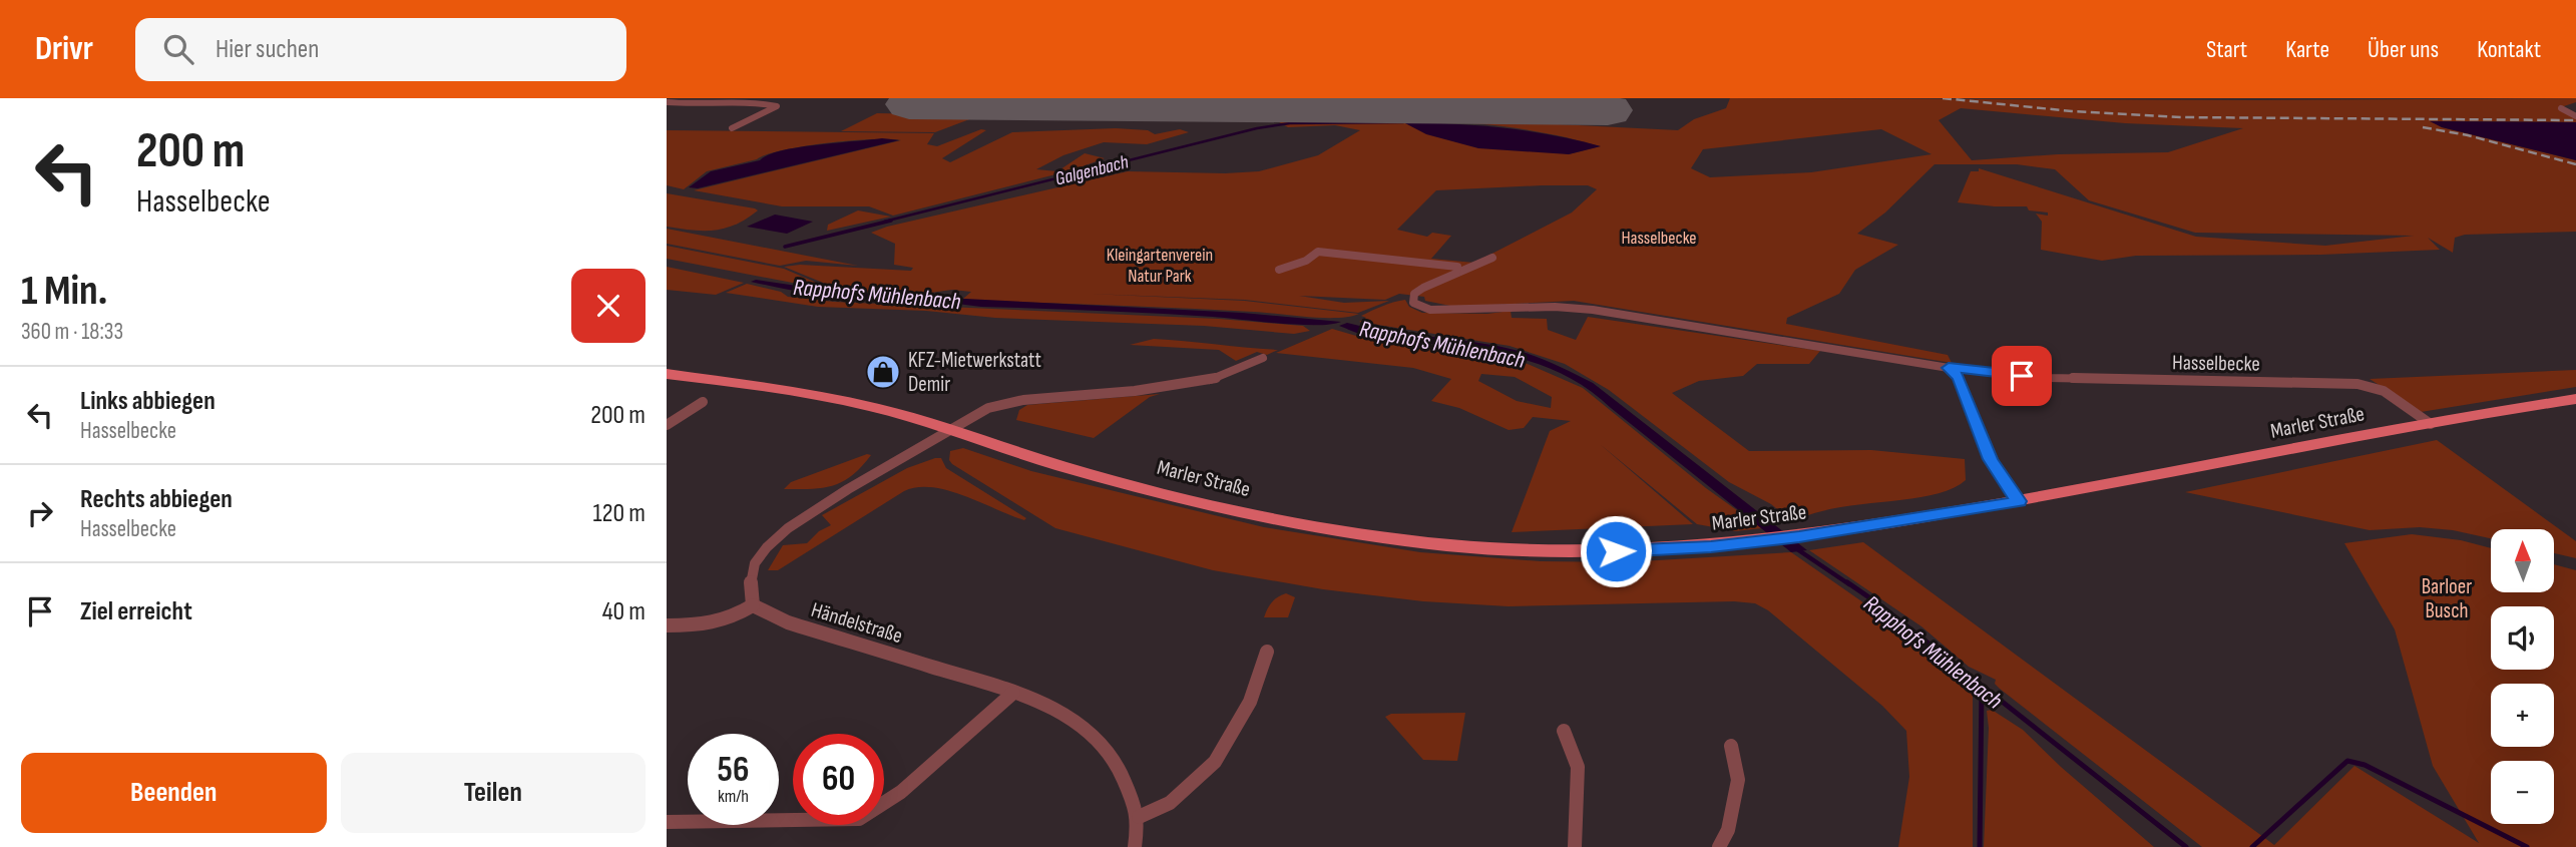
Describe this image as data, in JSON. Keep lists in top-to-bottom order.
{
  "streets": {
    "main road": ["Marler Straße"],
    "street": ["Hasselbecke", "Händelstraße"]
  },
  "crossings": [
    ["Hasselbecke", "Marler Straße"]
  ],
  "water": ["Galgenbach", "Rapphofs Mühlenbach"],
  "parks": ["Hasselbecke", "Kleingartenverein Natur Park", "Barloer Busch"],
  "places": {
    "shop": ["KFZ-Mietwerkstatt Demir"]
  },
  "north": "top",
  "page": {
    "header": "Drivr",
    "search": "Hier suchen",
    "nav": [
      "Start",
      "Karte",
      "Über uns",
      "Kontakt"
    ],
    "turn": ["200 m", "Hasselbecke"],
    "heading": ["1 Min.", "360 m · 18:33"],
    "list": [
      {
        "name": "Links abbiegen",
        "note": "Hasselbecke",
        "value": "200 m"
      },
      {
        "name": "Rechts abbiegen",
        "note": "Hasselbecke",
        "value": "120 m"
      },
      {
        "name": "Ziel erreicht",
        "value": "40 m"
      }
    ],
    "map_buttons": ["+", "−"],
    "speed": "56 km/h",
    "limit": "60",
    "buttons": ["Beenden", "Teilen"]
  }
}
